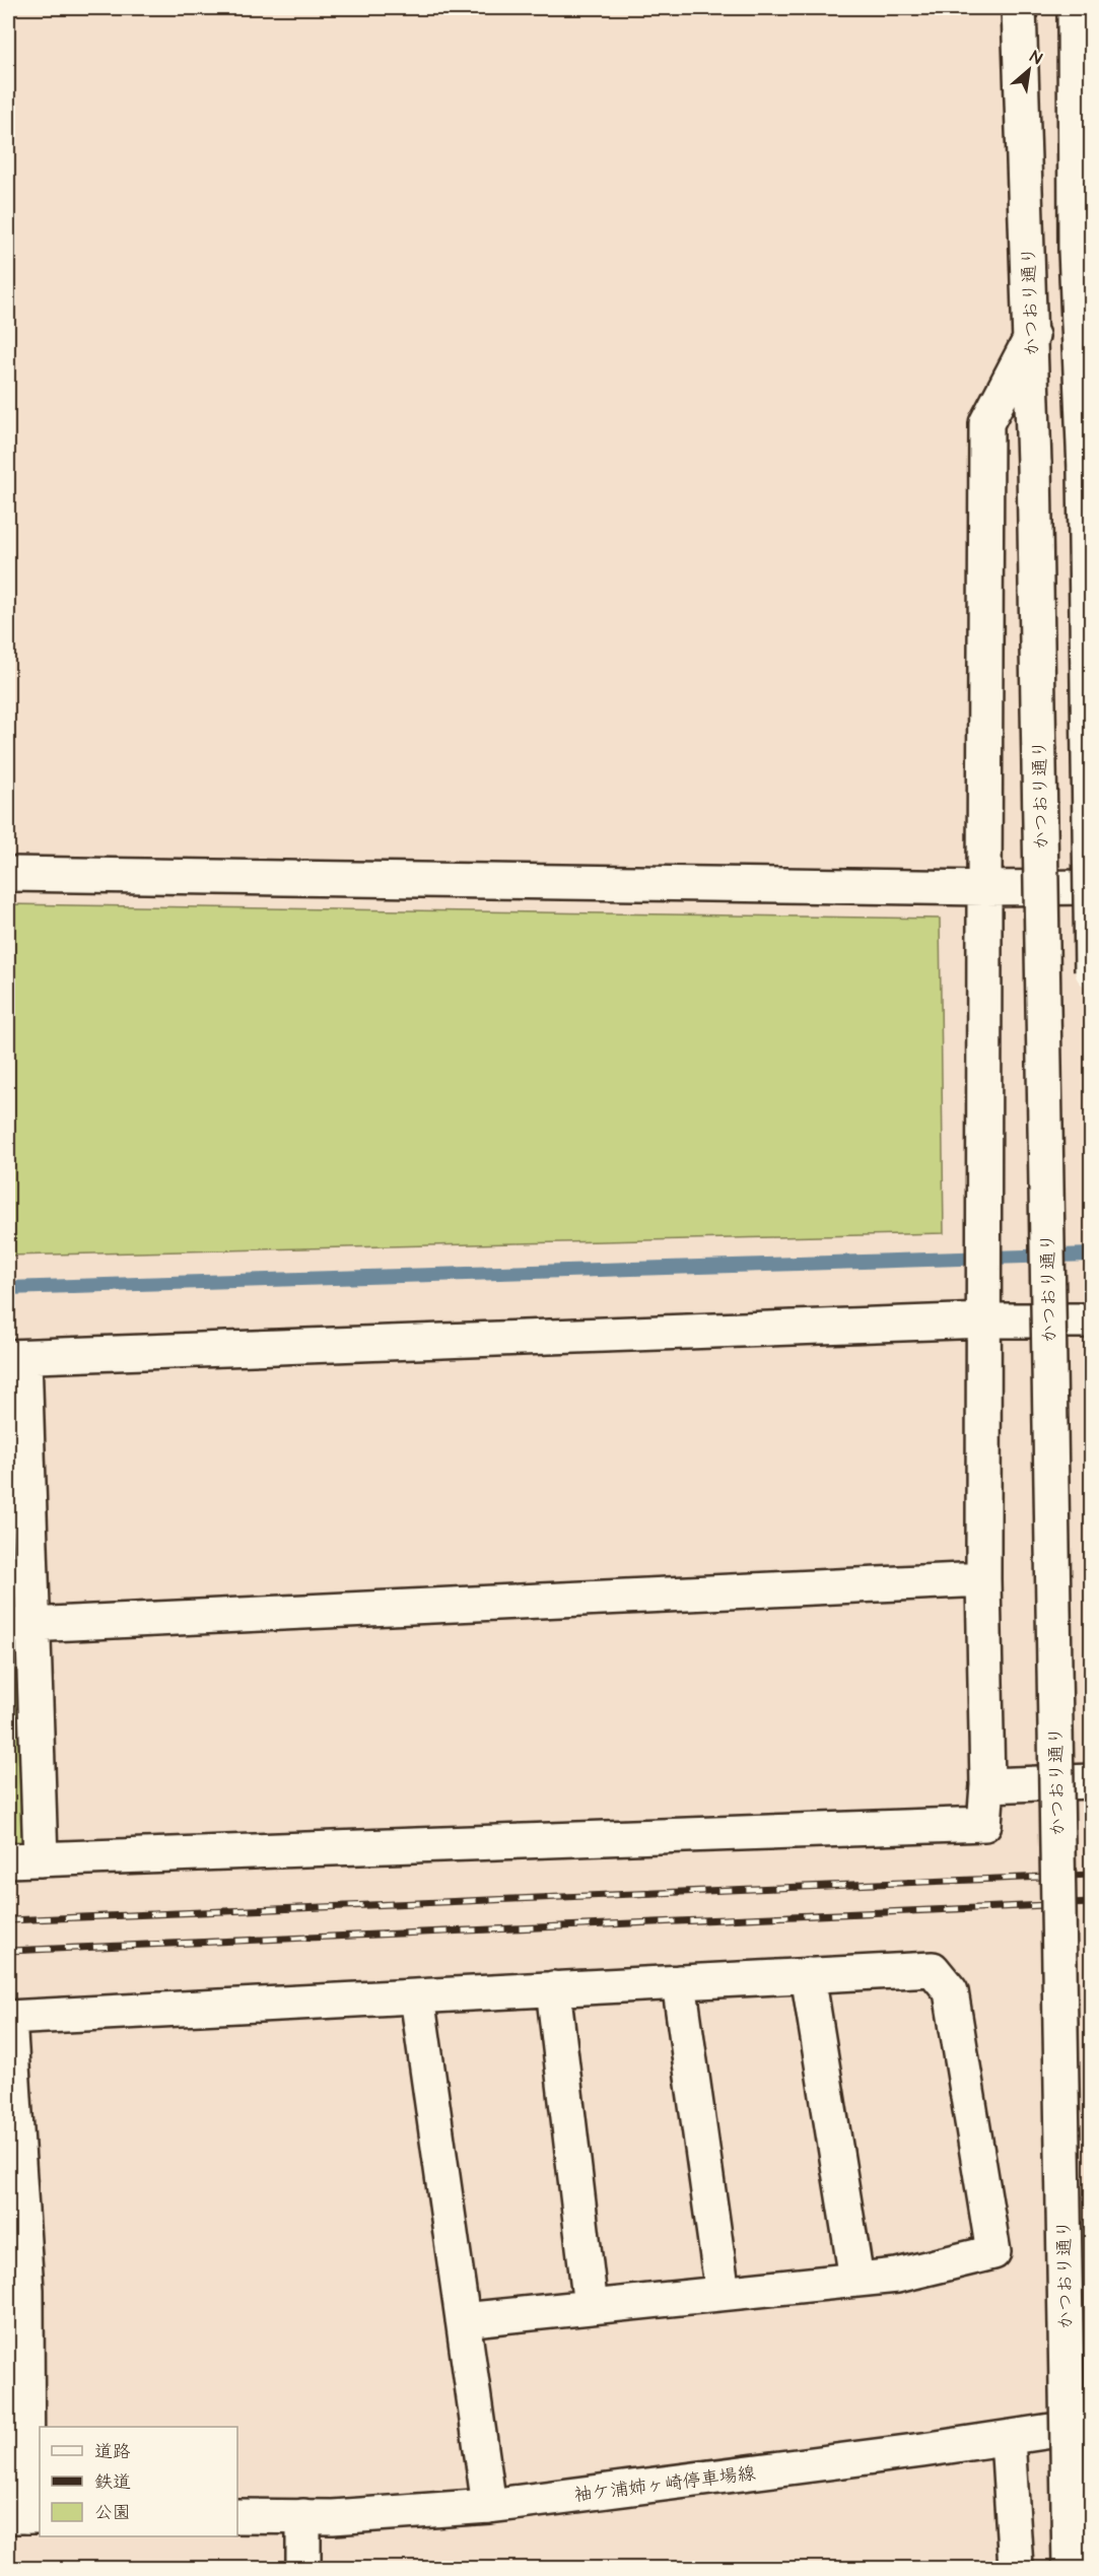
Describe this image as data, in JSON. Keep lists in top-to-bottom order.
{
  "streets": {
    "street": ["かつおり通り", "袖ケ浦姉ヶ崎停車場線"]
  },
  "legend": ["道路", "鉄道", "公園"],
  "north": "top right"
}
